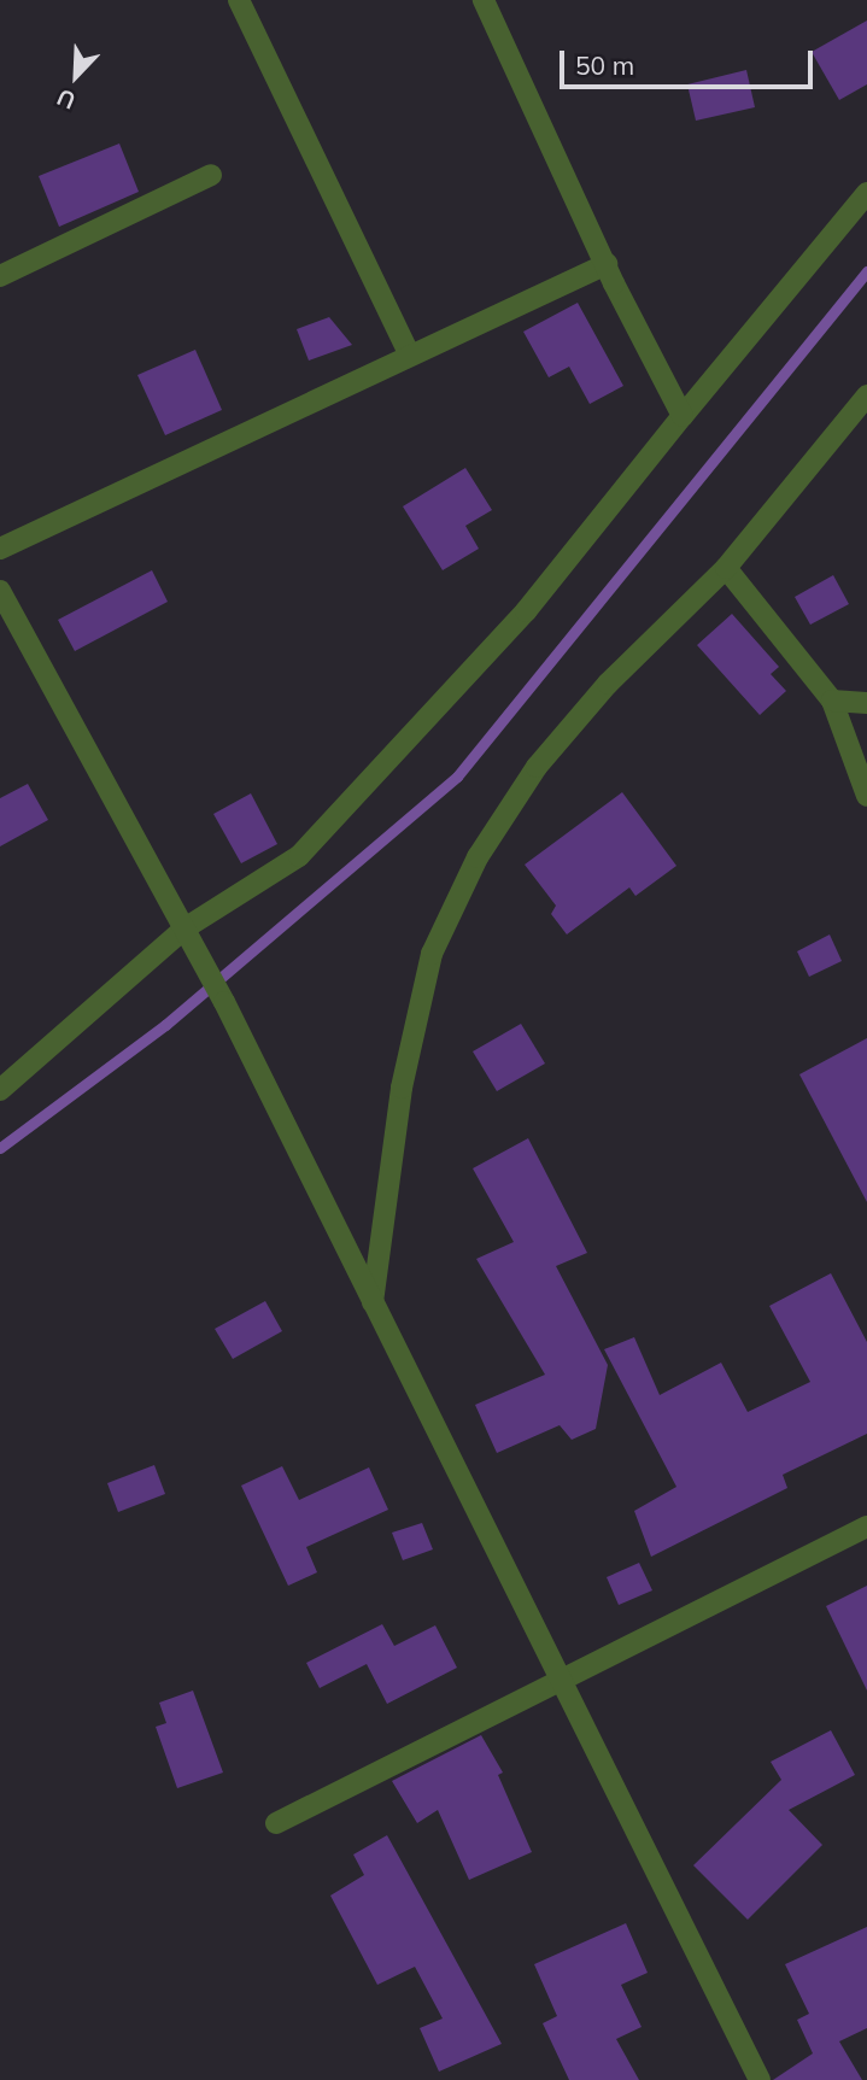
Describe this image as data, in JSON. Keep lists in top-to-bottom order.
{
  "scale_bar": "50 m",
  "north": "bottom left"
}
